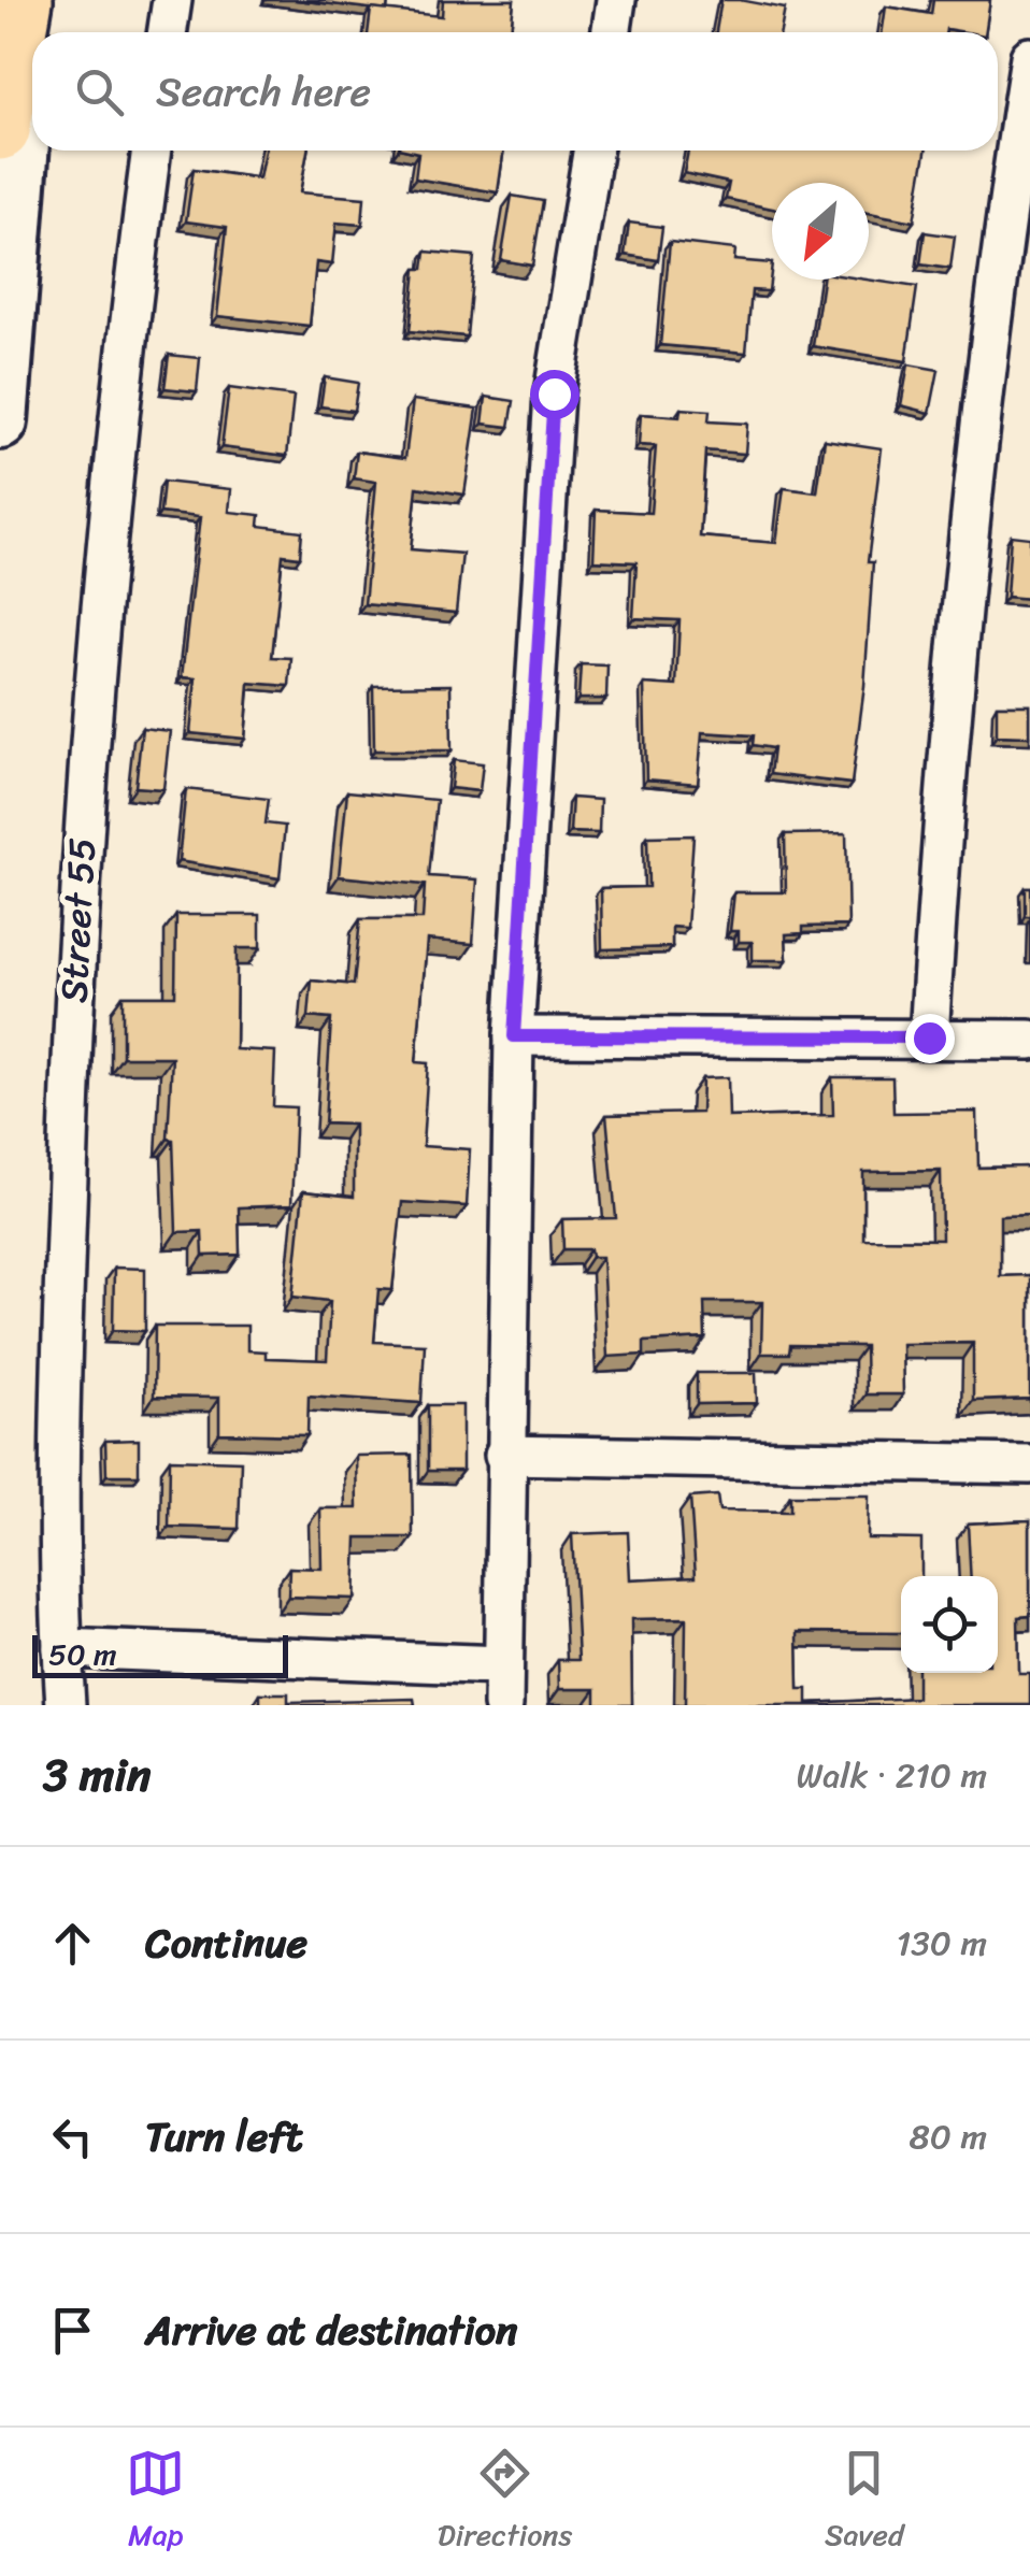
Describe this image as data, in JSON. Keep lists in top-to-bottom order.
{
  "streets": {
    "street": ["Street 55"]
  },
  "scale_bar": "50 m",
  "north": "bottom left",
  "page": {
    "search": "Search here",
    "scale": "50 m",
    "heading": ["3 min", "Walk · 210 m"],
    "list": [
      ["Continue", "130 m"],
      ["Turn left", "80 m"],
      "Arrive at destination"
    ],
    "nav": ["Map", "Directions", "Saved"]
  }
}
